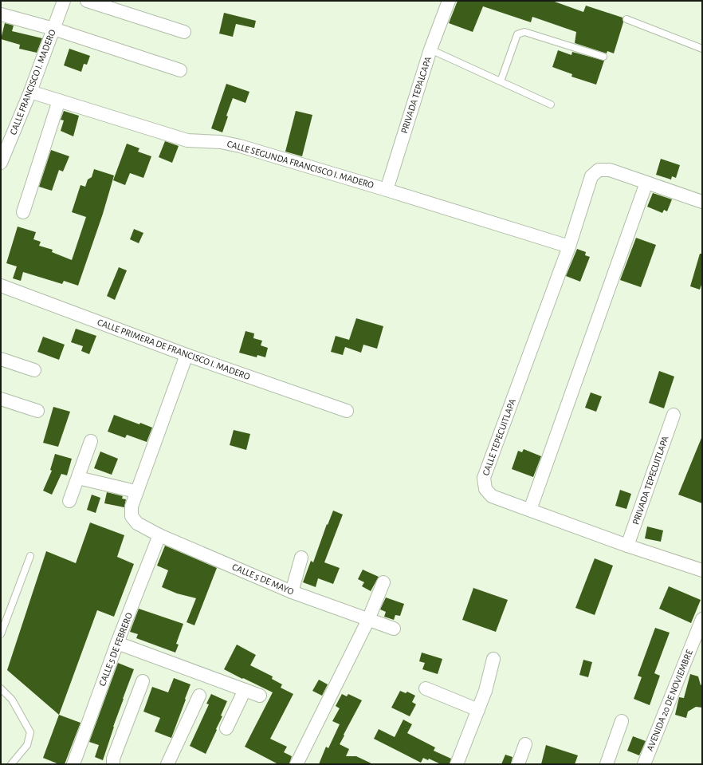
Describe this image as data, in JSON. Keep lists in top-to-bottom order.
{
  "streets": {
    "street": [
      "CALLE FRANCISCO I. MADERO",
      "PRIVADA TEPALCAPA",
      "CALLE SEGUNDA FRANCISCO I. MADERO",
      "CALLE PRIMERA DE FRANCISCO I. MADERO",
      "CALLE TEPECUITLAPA",
      "PRIVADA TEPECUITLAPA",
      "CALLE 5 DE MAYO",
      "CALLE 5 DE FEBRERO",
      "AVENIDA 20 DE NOVIEMBRE"
    ]
  },
  "crossings": [
    ["CALLE FRANCISCO I. MADERO", "CALLE SEGUNDA FRANCISCO I. MADERO"],
    ["PRIVADA TEPALCAPA", "CALLE SEGUNDA FRANCISCO I. MADERO"],
    ["CALLE SEGUNDA FRANCISCO I. MADERO", "CALLE TEPECUITLAPA"],
    ["CALLE PRIMERA DE FRANCISCO I. MADERO", "CALLE 5 DE MAYO"],
    ["CALLE TEPECUITLAPA", "PRIVADA TEPECUITLAPA"],
    ["CALLE 5 DE MAYO", "CALLE 5 DE FEBRERO"]
  ]
}
